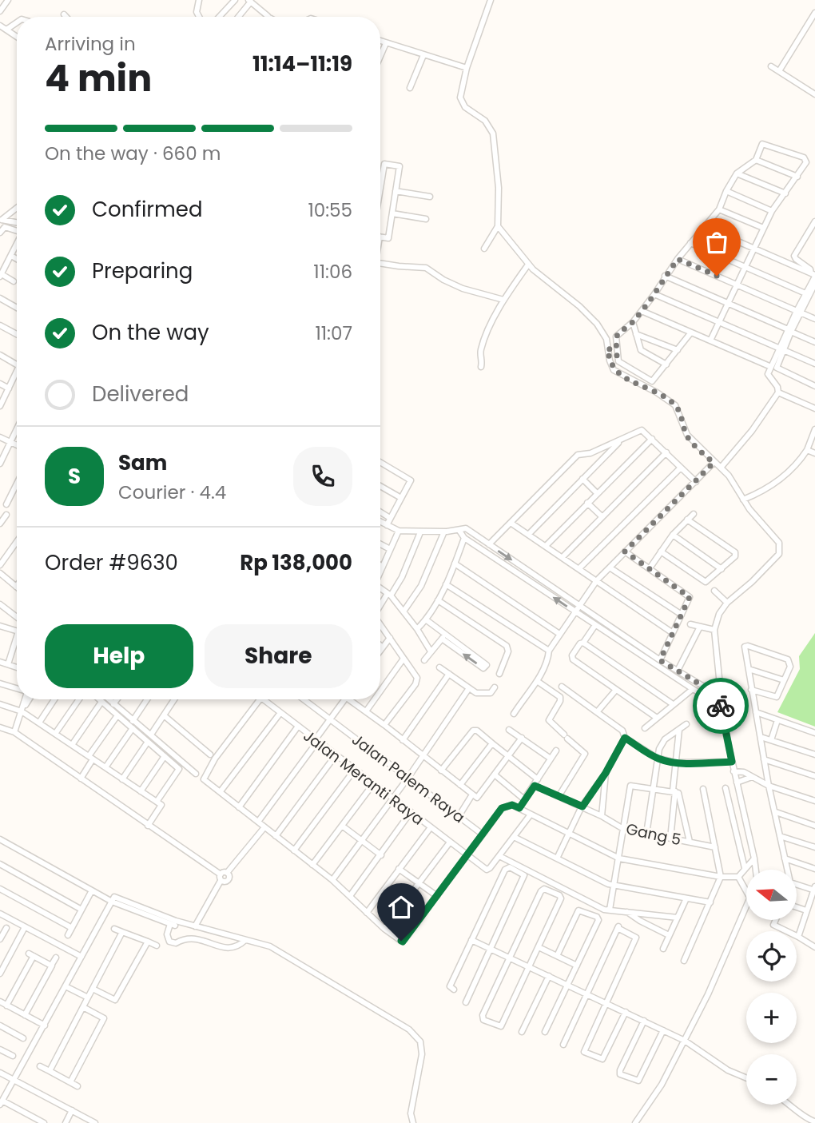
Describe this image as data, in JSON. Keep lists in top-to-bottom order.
{
  "streets": {
    "street": ["Jalan Meranti Raya", "Jalan Palem Raya", "Gang 5"]
  },
  "north": "left",
  "page": {
    "heading": ["4 min", "Arriving in", "11:14–11:19"],
    "panel": [
      "Sam",
      "Courier · 4.4",
      "Order #9630",
      "Rp 138,000"
    ],
    "bar": "On the way · 660 m",
    "list": [
      ["Confirmed", "10:55"],
      ["Preparing", "11:06"],
      ["On the way", "11:07"],
      "Delivered"
    ],
    "round": "S",
    "buttons": ["Help", "Share"],
    "map_buttons": ["+", "−"]
  }
}
